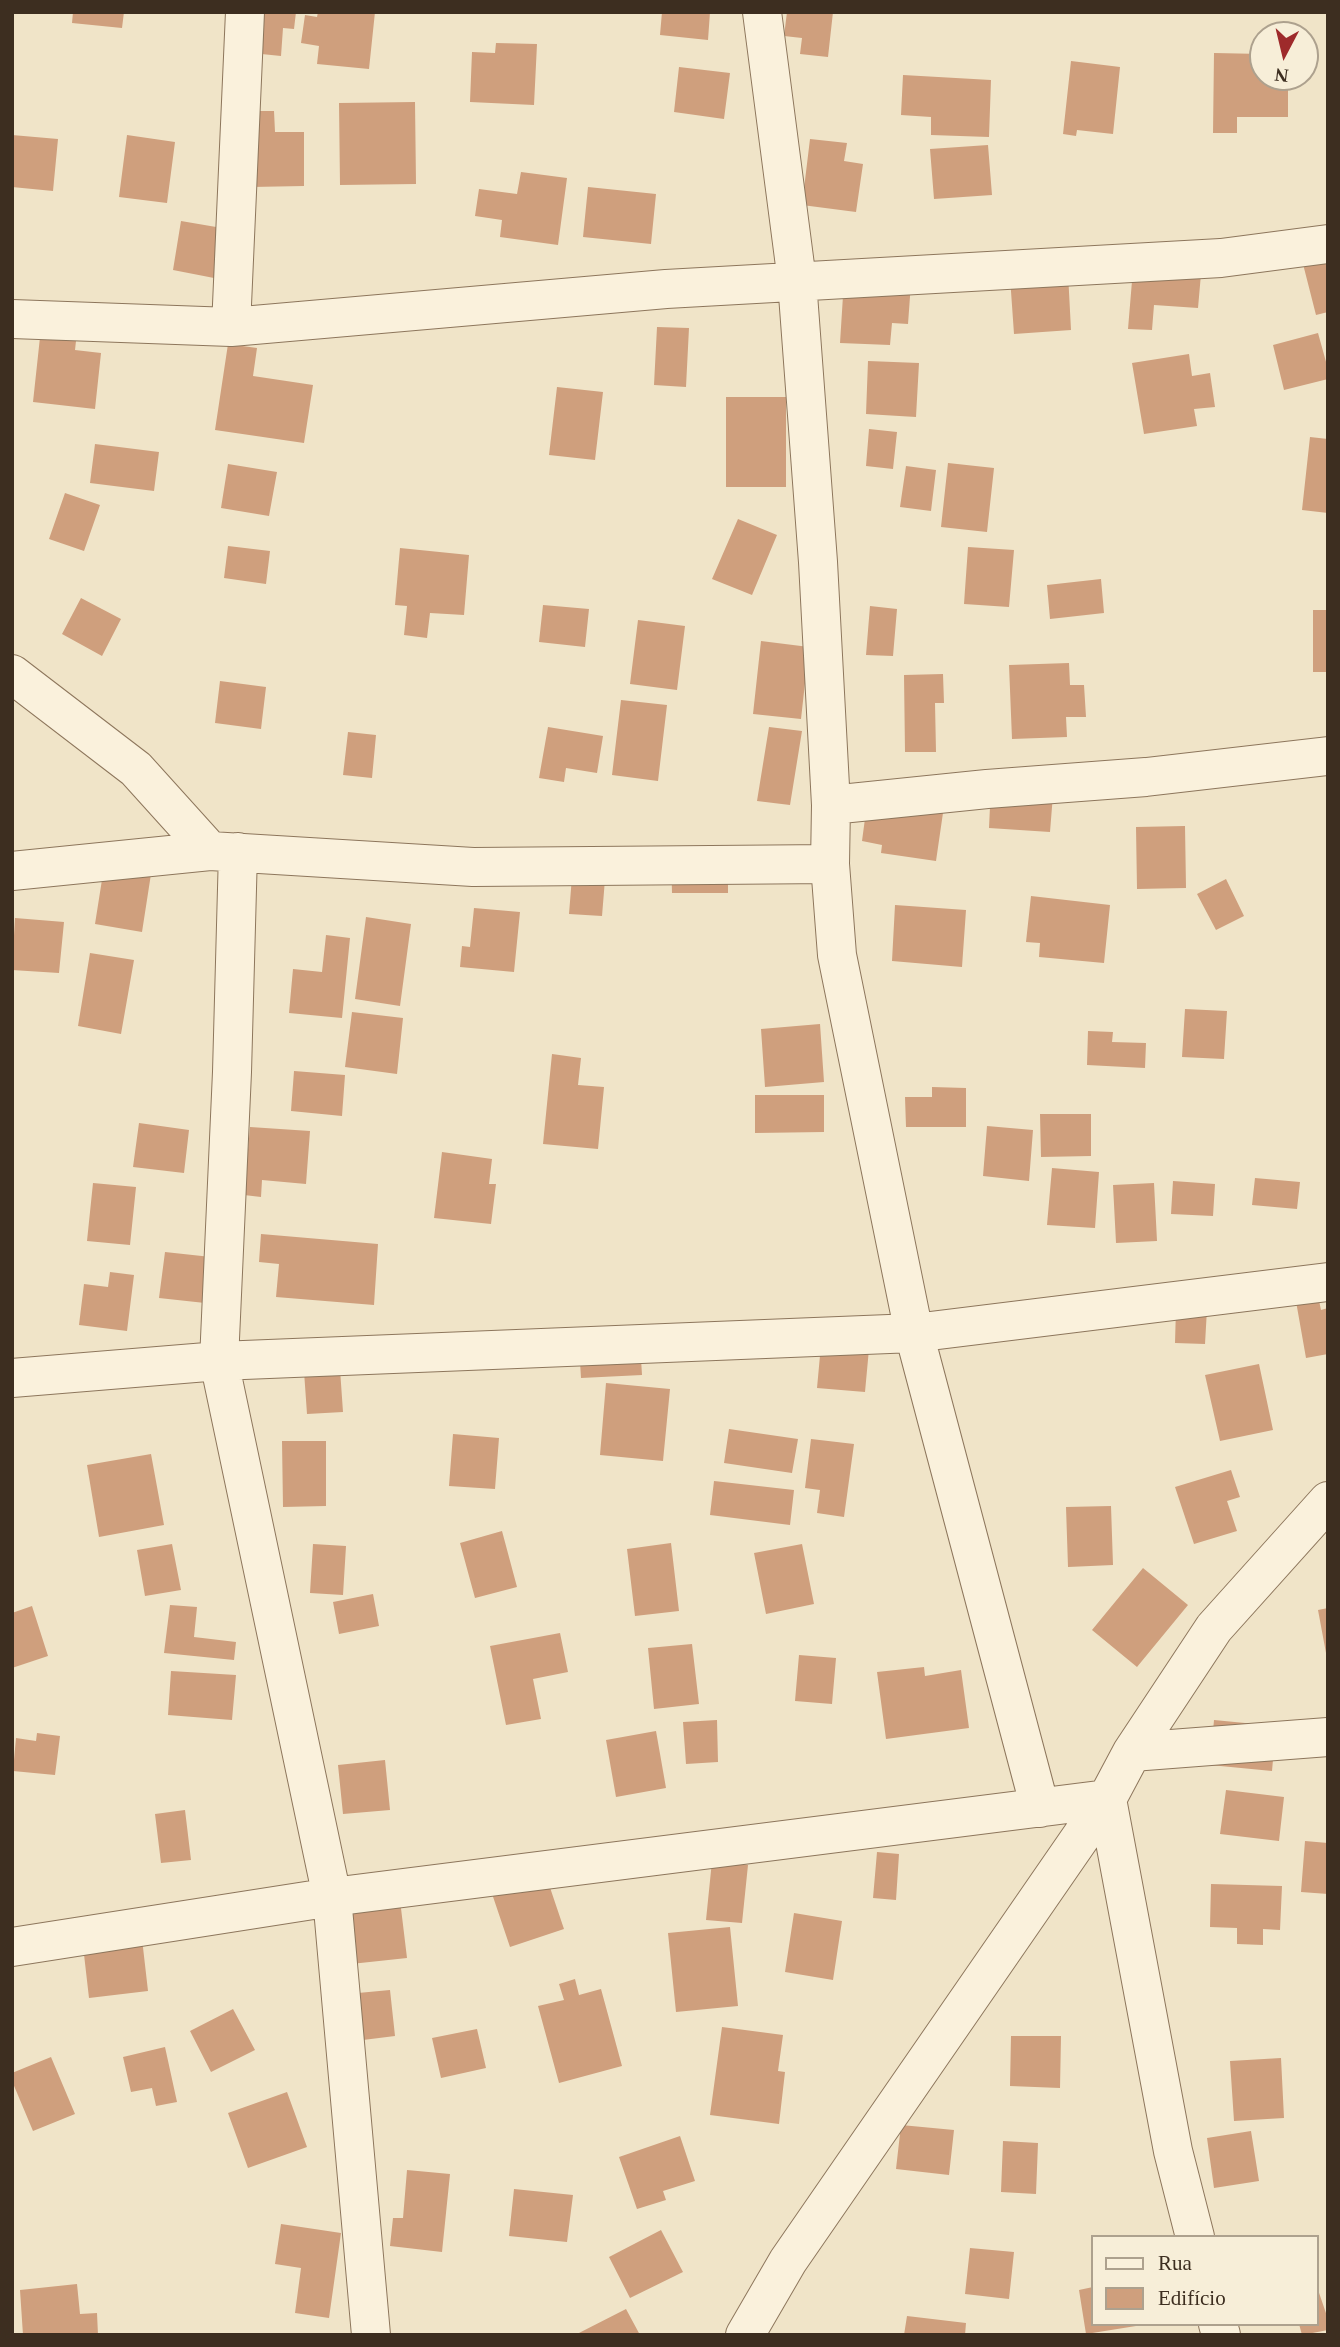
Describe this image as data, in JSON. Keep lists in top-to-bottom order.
{
  "legend": ["Rua", "Edifício"],
  "north": "bottom"
}
